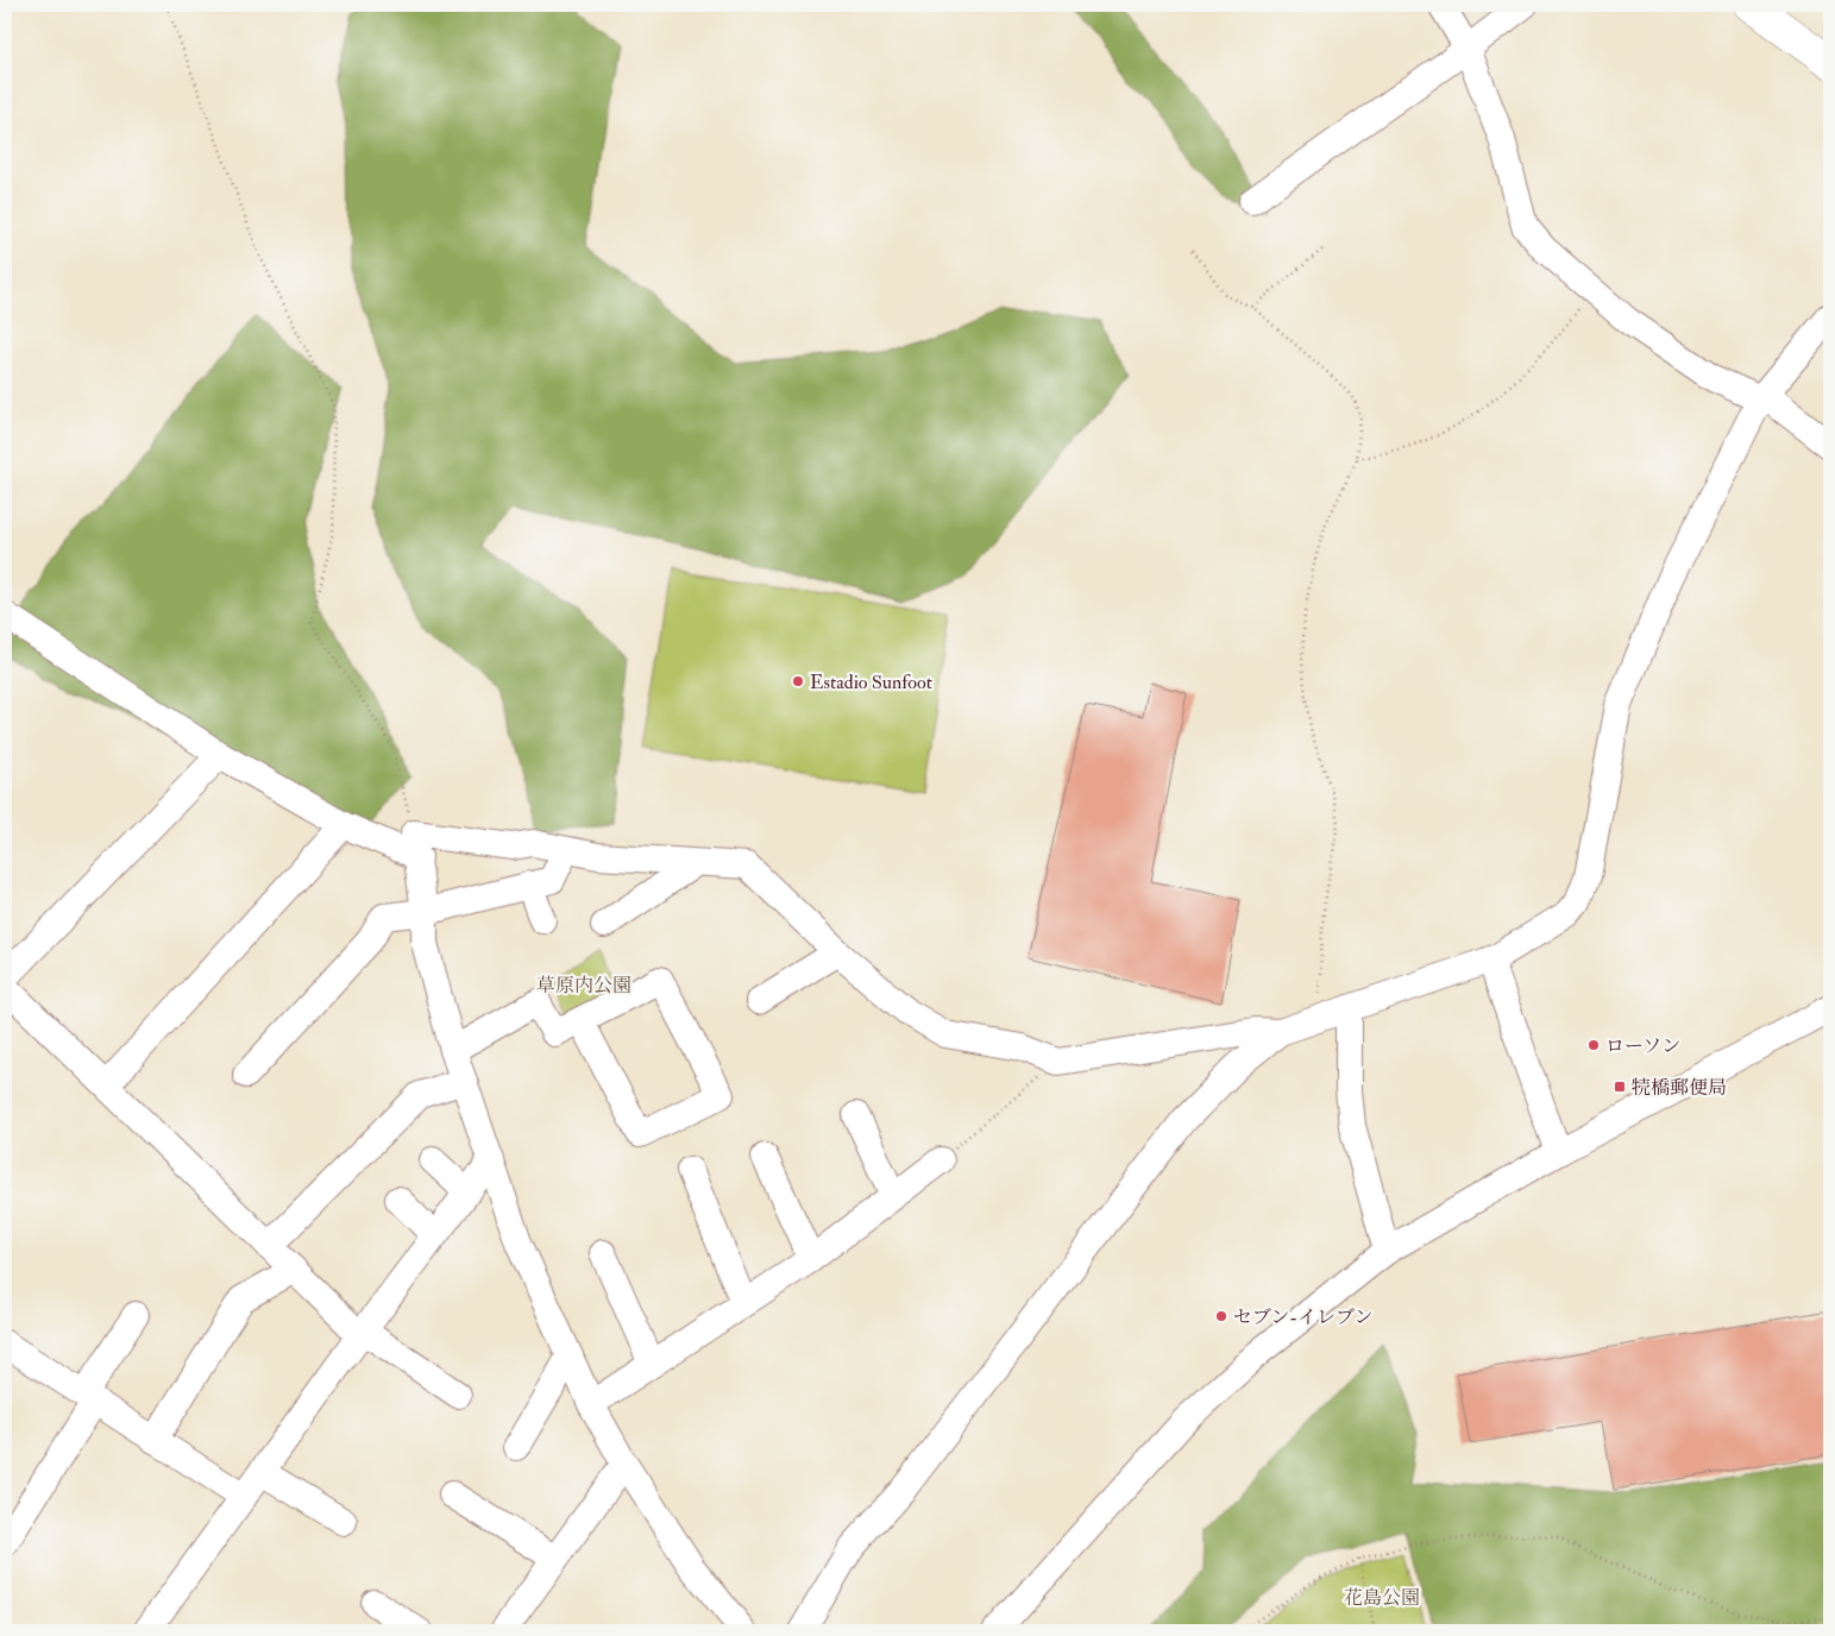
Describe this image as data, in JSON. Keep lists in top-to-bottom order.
{
  "parks": ["草原内公園", "花島公園"],
  "places": {
    "other": ["Estadio Sunfoot", "ローソン", "セブン-イレブン"],
    "transit": ["㸿橋郵便局"]
  }
}
